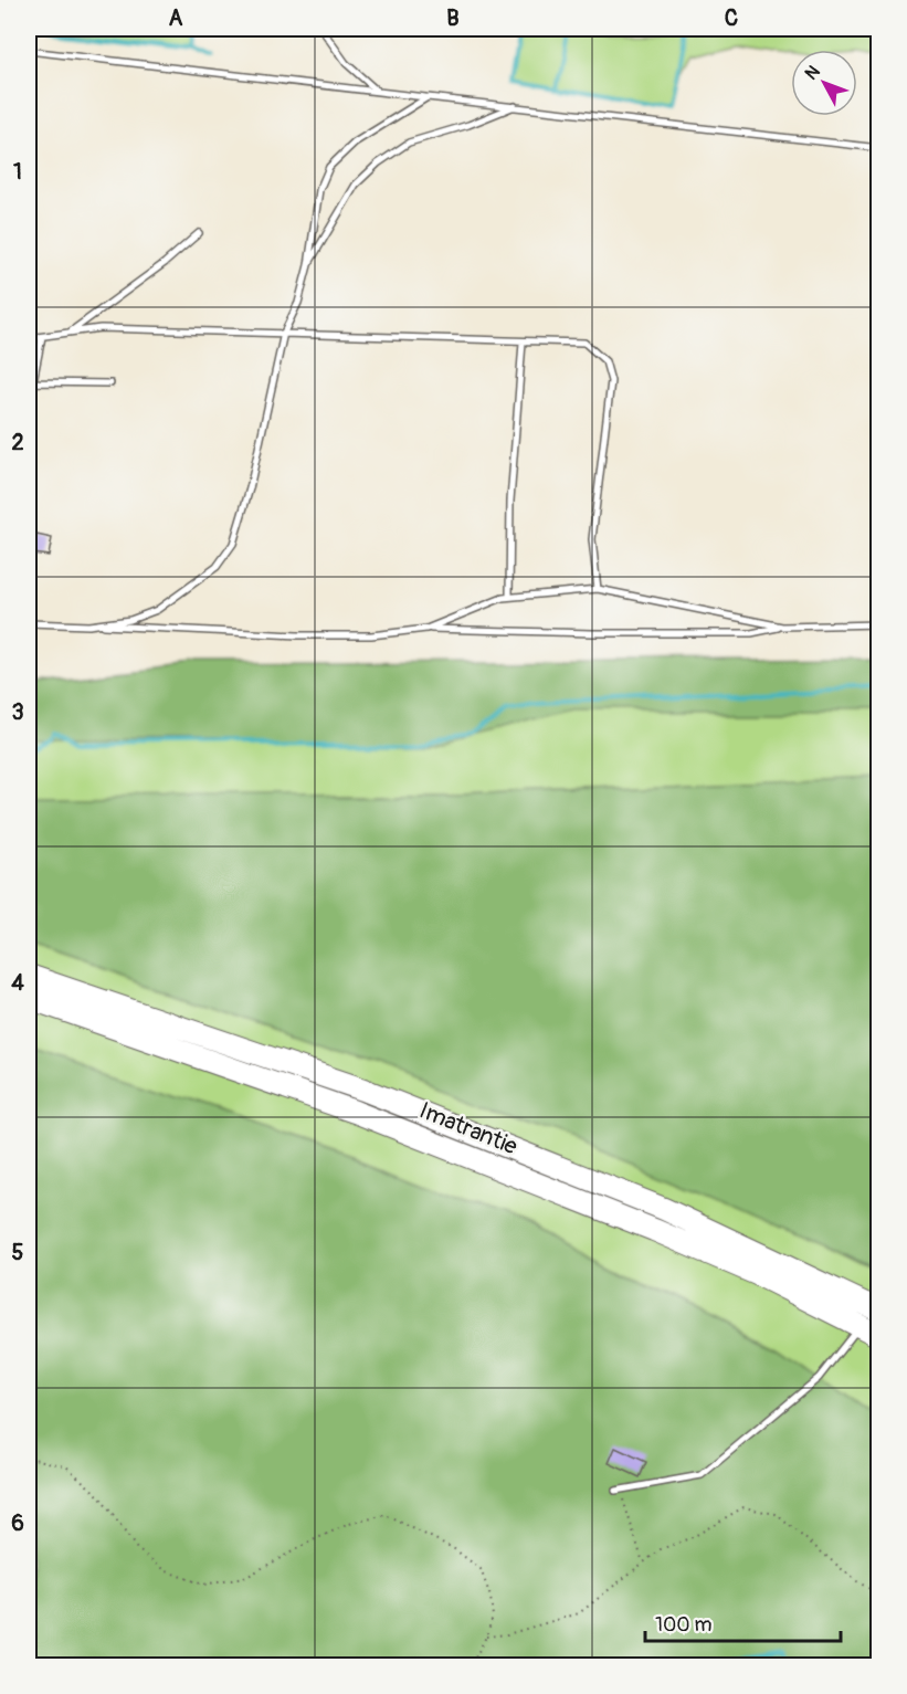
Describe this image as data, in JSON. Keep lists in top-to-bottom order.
{
  "streets": {
    "highway": ["Imatrantie"]
  },
  "scale_bar": "100 m",
  "north": "top left",
  "grid": {
    "columns": ["A", "B", "C"],
    "rows": [
      "1",
      "2",
      "3",
      "4",
      "5",
      "6"
    ]
  }
}
